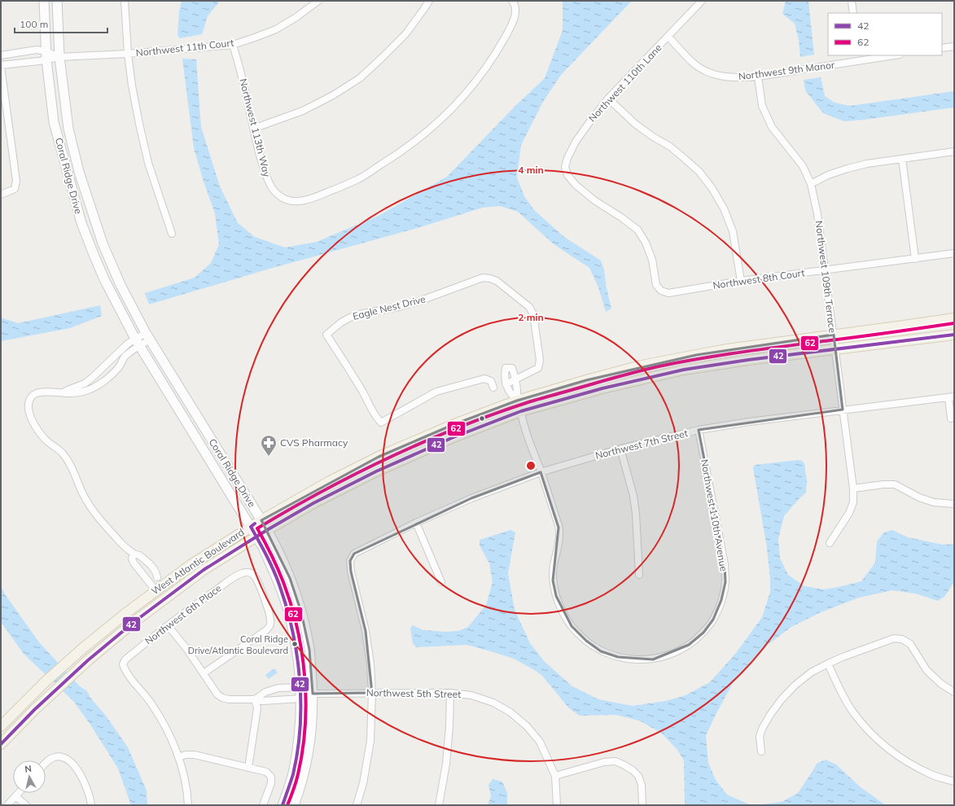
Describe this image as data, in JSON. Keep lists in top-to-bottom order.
{
  "streets": {
    "main road": ["Coral Ridge Drive", "West Atlantic Boulevard"],
    "street": [
      "Northwest 11th Court",
      "Northwest 9th Manor",
      "Northwest 110th Lane",
      "Northwest 113th Way",
      "Northwest 109th Terrace",
      "Northwest 8th Court",
      "Eagle Nest Drive",
      "Northwest 7th Street",
      "Northwest 110th Avenue",
      "Northwest 6th Place",
      "Northwest 5th Street"
    ]
  },
  "crossings": [
    ["Northwest 11th Court", "Northwest 113th Way"],
    ["Northwest 11th Court", "Coral Ridge Drive"],
    ["Northwest 9th Manor", "Northwest 110th Lane"],
    ["Northwest 9th Manor", "Northwest 109th Terrace"],
    ["Northwest 110th Lane", "Northwest 8th Court"],
    ["Coral Ridge Drive", "West Atlantic Boulevard"],
    ["Coral Ridge Drive", "Northwest 5th Street"],
    ["Northwest 109th Terrace", "Northwest 8th Court"],
    ["Northwest 109th Terrace", "Northwest 7th Street"],
    ["Northwest 109th Terrace", "West Atlantic Boulevard"],
    ["Northwest 7th Street", "Northwest 110th Avenue"],
    ["Northwest 7th Street", "Northwest 5th Street"],
    ["Northwest 110th Avenue", "West Atlantic Boulevard"],
    ["Northwest 6th Place", "Northwest 5th Street"]
  ],
  "places": {
    "pharmacy": ["CVS Pharmacy"],
    "other": ["Coral Ridge Drive/Atlantic Boulevard"]
  },
  "lines": ["transit line 62", "transit line 42"],
  "legend": ["42", "62"],
  "scale_bar": "100 m",
  "north": "top",
  "rings": ["4 min", "2 min"]
}
